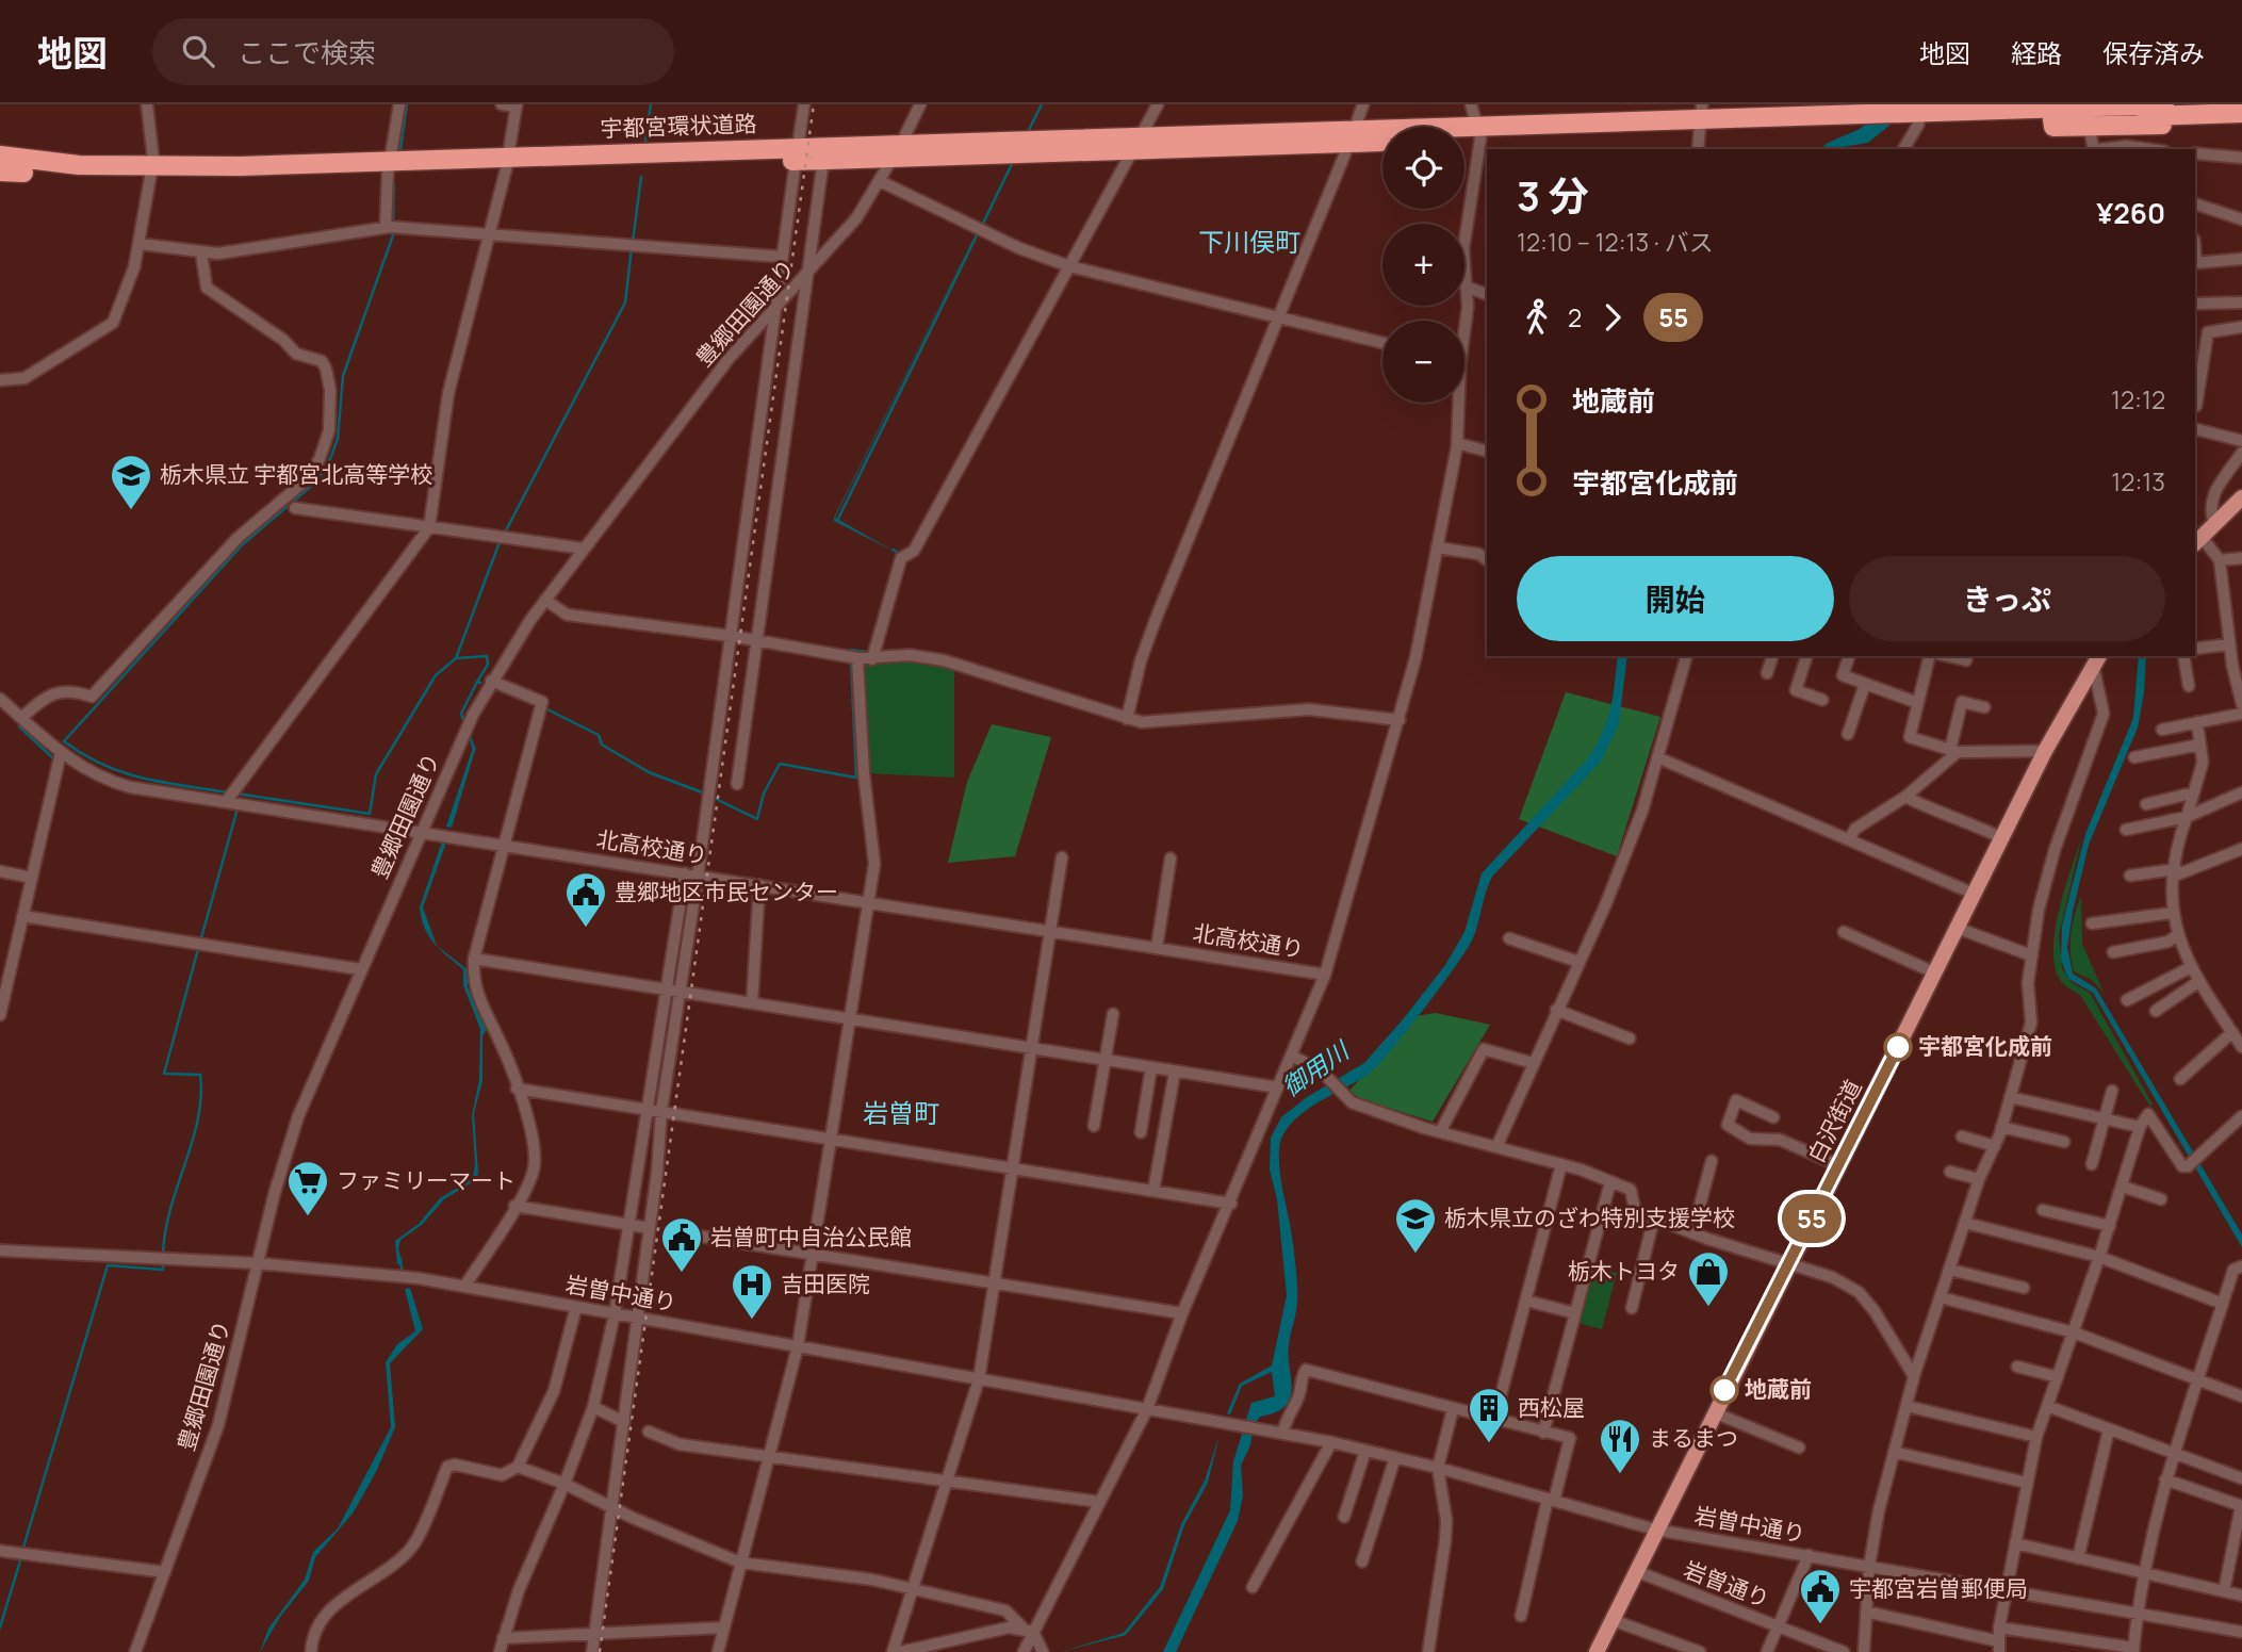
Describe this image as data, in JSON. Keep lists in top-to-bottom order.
{
  "streets": {
    "highway": ["宇都宮環状道路"],
    "main road": ["白沢街道"],
    "street": [
      "豊郷田園通り",
      "北高校通り",
      "岩曽中通り",
      "岩曽通り"
    ]
  },
  "crossings": [
    ["宇都宮環状道路", "豊郷田園通り"],
    ["豊郷田園通り", "北高校通り"],
    ["豊郷田園通り", "岩曽中通り"],
    ["白沢街道", "岩曽中通り"],
    ["白沢街道", "岩曽通り"]
  ],
  "districts": ["下川俣町", "岩曽町"],
  "water": ["御用川"],
  "places": {
    "school or university": ["栃木県立 宇都宮北高等学校", "栃木県立のざわ特別支援学校"],
    "public building": ["豊郷地区市民センター", "岩曽町中自治公民館", "宇都宮岩曽郵便局"],
    "other": ["宇都宮化成前", "地蔵前"],
    "supermarket": ["ファミリーマート"],
    "shop": ["栃木トヨタ"],
    "hospital": ["吉田医院"],
    "building": ["西松屋"],
    "restaurant": ["まるまつ"]
  },
  "lines": ["bus line 55"],
  "page": {
    "header": "地図",
    "search": "ここで検索",
    "nav": ["地図", "経路", "保存済み"],
    "on_map": "55",
    "map_buttons": ["+", "−"],
    "heading": ["3 分", "12:10 – 12:13 · バス", "¥260"],
    "legs": ["2", "55"],
    "list": [
      {
        "name": "地蔵前",
        "value": "12:12"
      },
      {
        "name": "宇都宮化成前",
        "value": "12:13"
      }
    ],
    "buttons": ["開始", "きっぷ"]
  }
}
